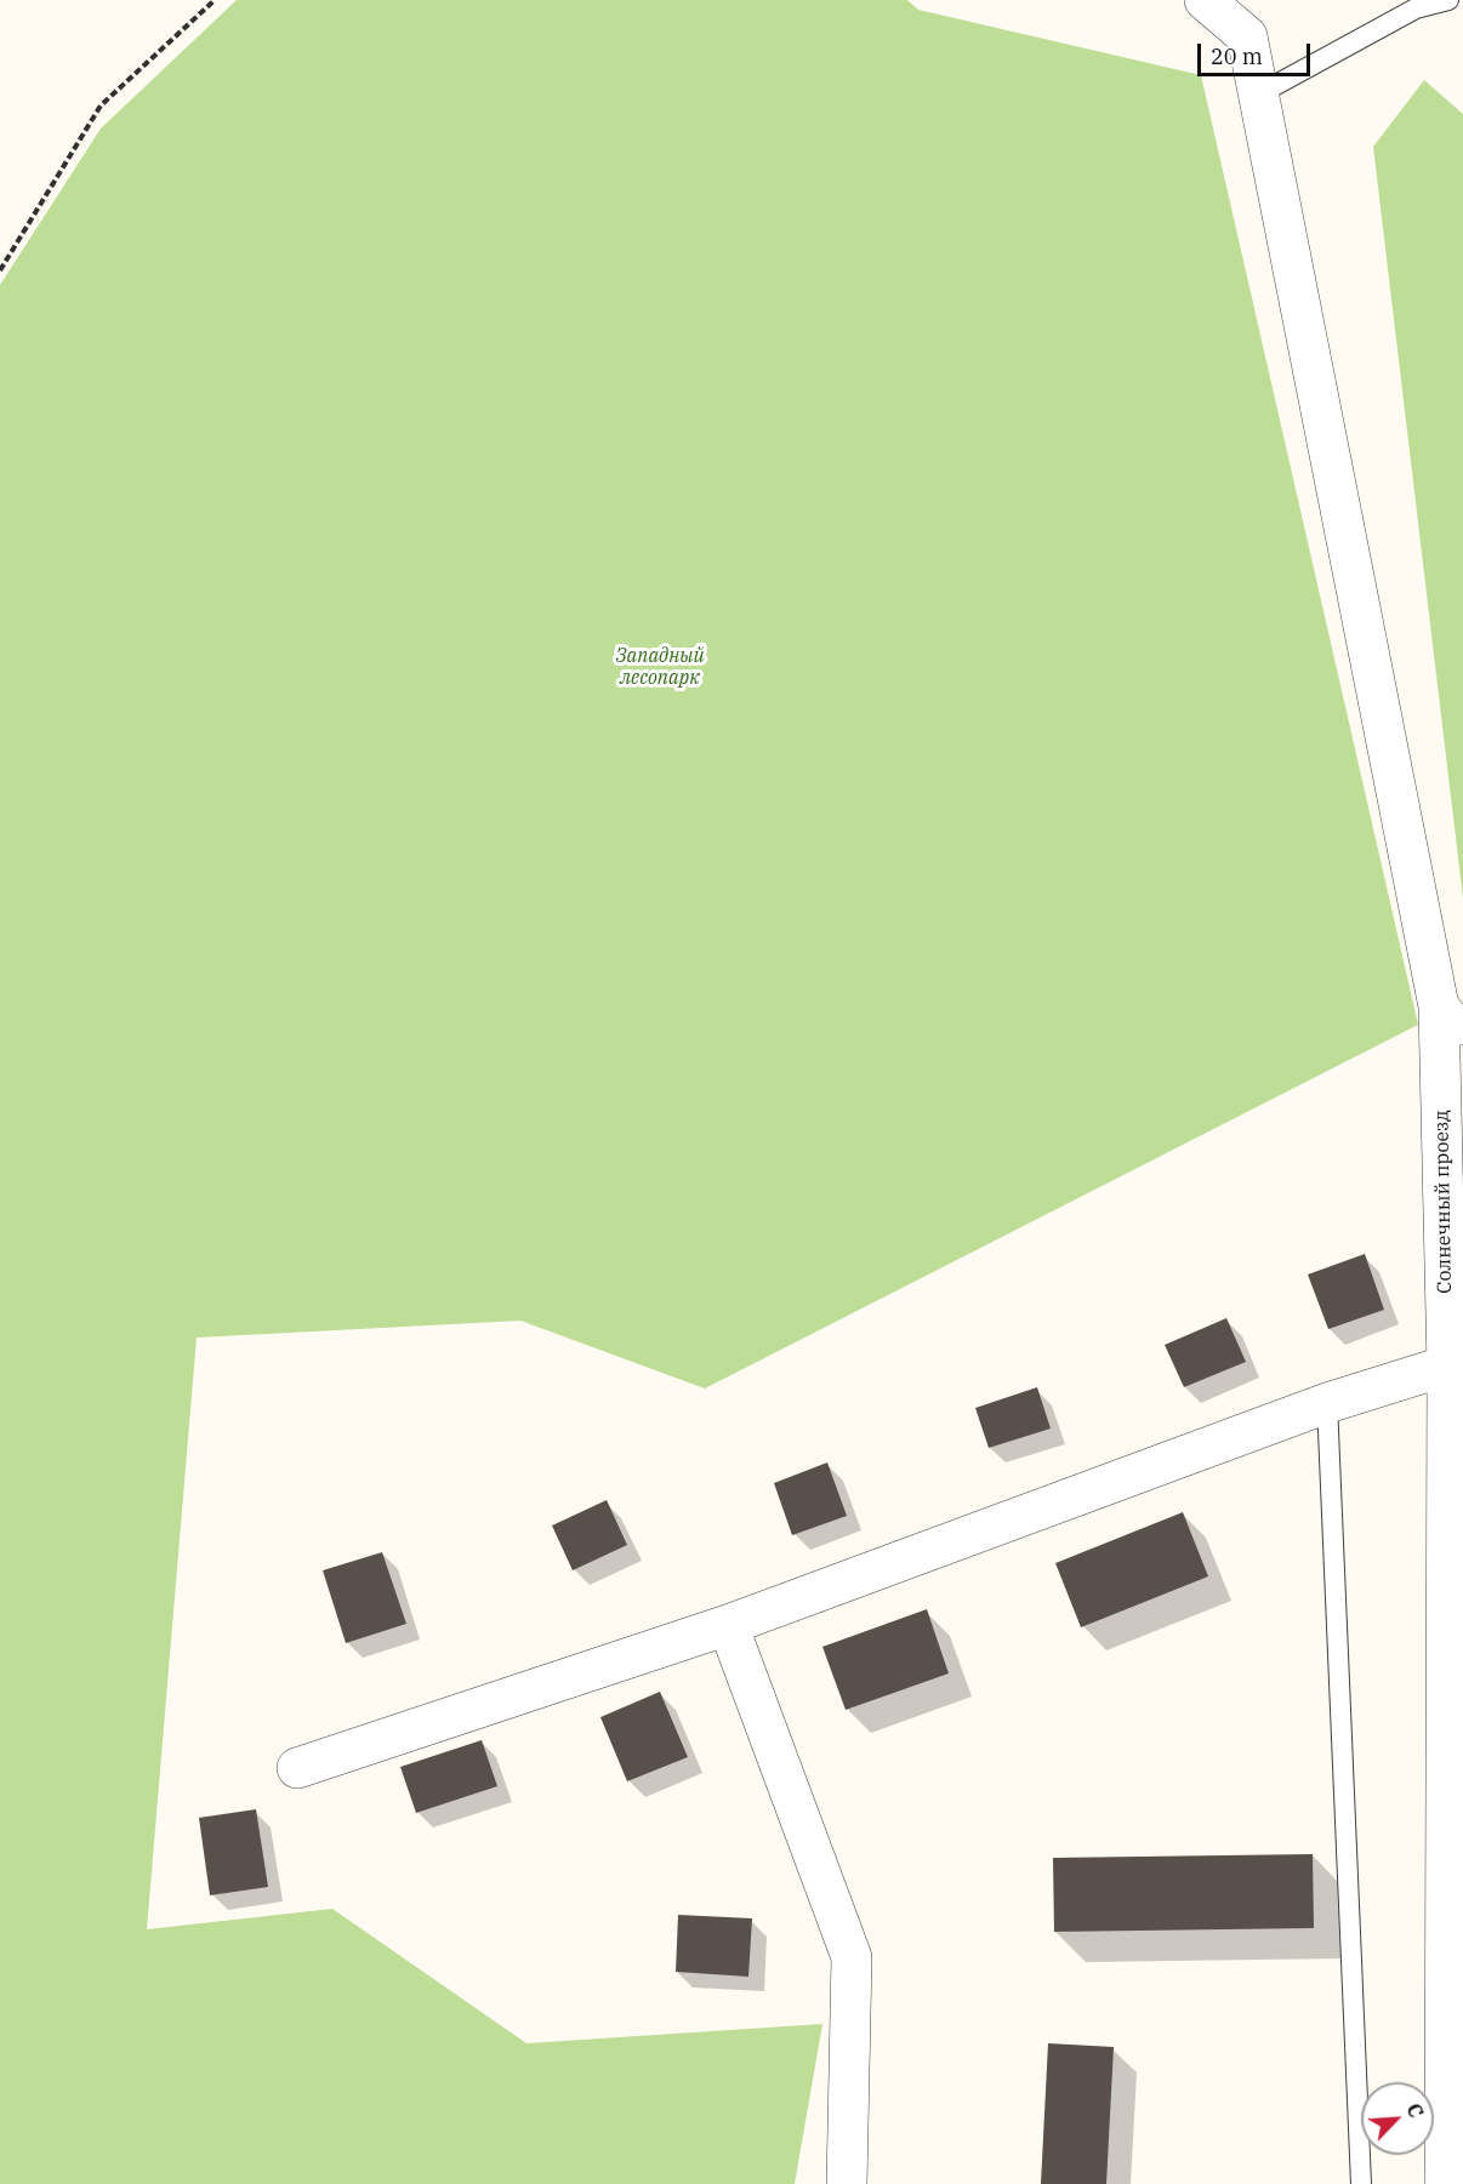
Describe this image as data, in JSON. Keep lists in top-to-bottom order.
{
  "streets": {
    "street": ["Солнечный проезд"]
  },
  "parks": ["Западный лесопарк"],
  "scale_bar": "20 m",
  "north": "top right"
}
